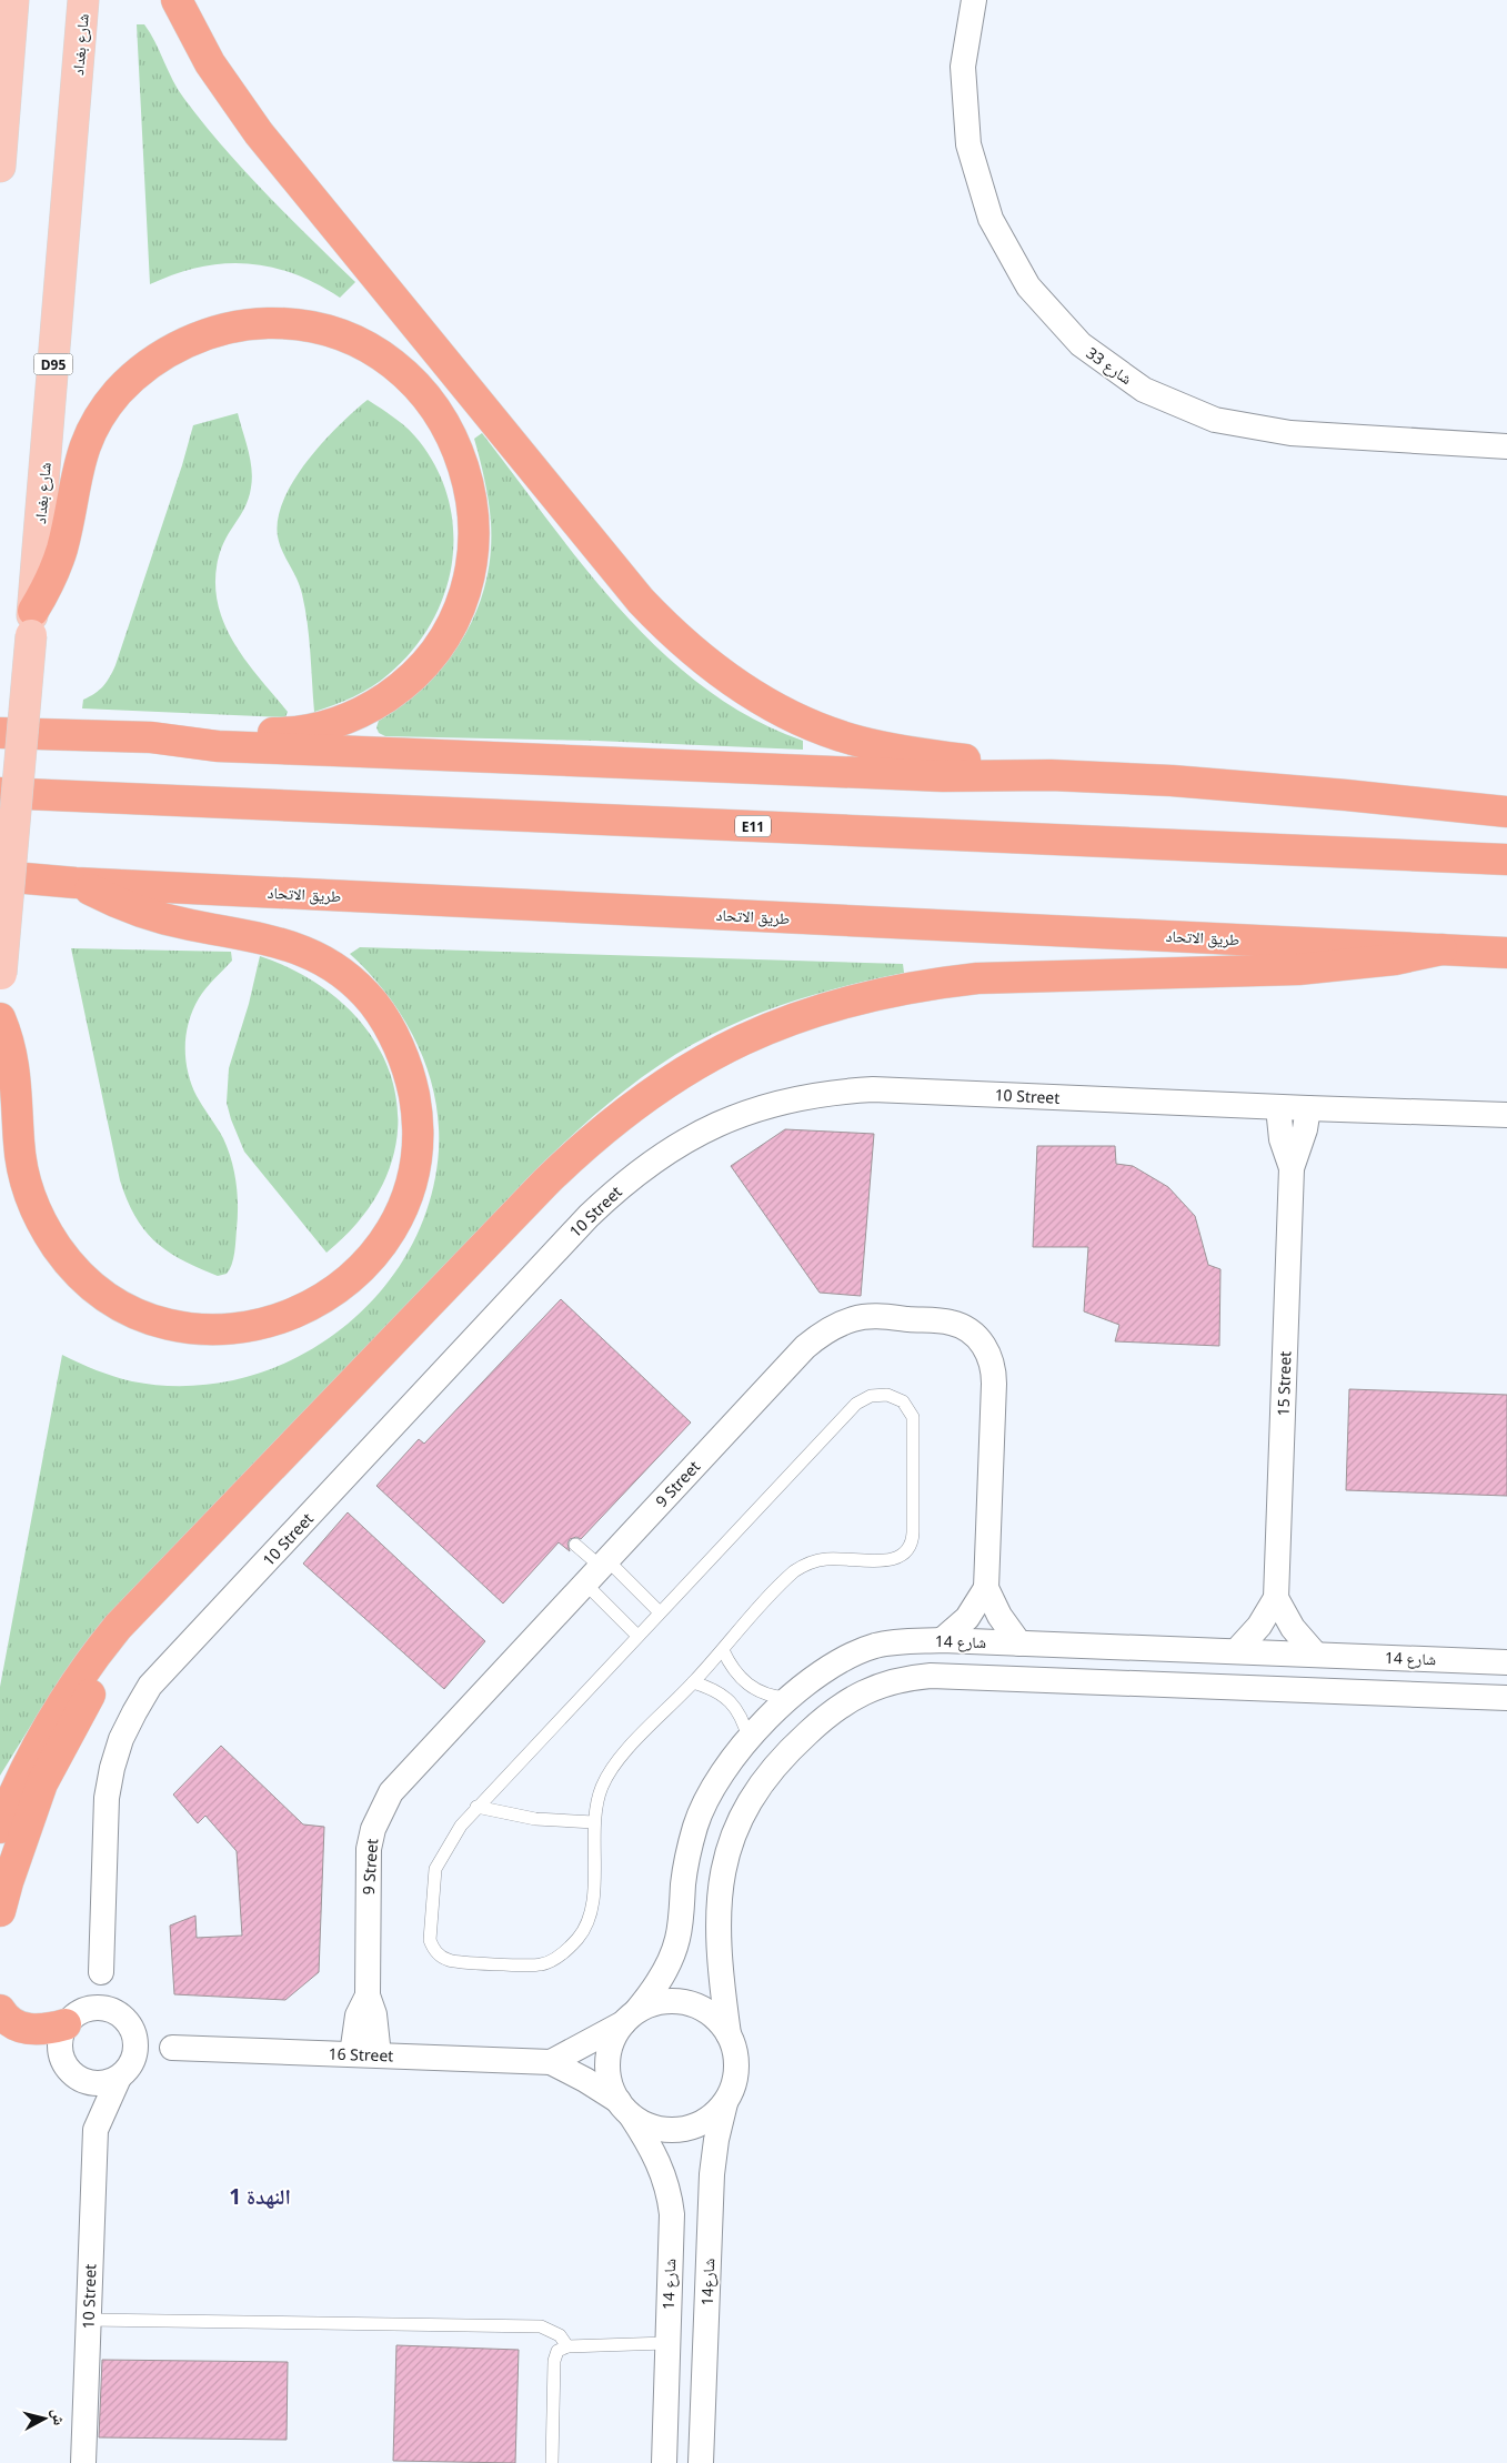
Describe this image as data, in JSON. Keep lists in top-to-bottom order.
{
  "streets": {
    "highway": ["E11", "طريق الاتحاد"],
    "main road": ["شارع بغداد", "D95"],
    "street": [
      "شارع 33",
      "10 Street",
      "15 Street",
      "9 Street",
      "شارع 14",
      "16 Street",
      "شارع14"
    ]
  },
  "crossings": [
    ["شارع 14", "شارع14"]
  ],
  "districts": ["النهدة 1"],
  "north": "right"
}
